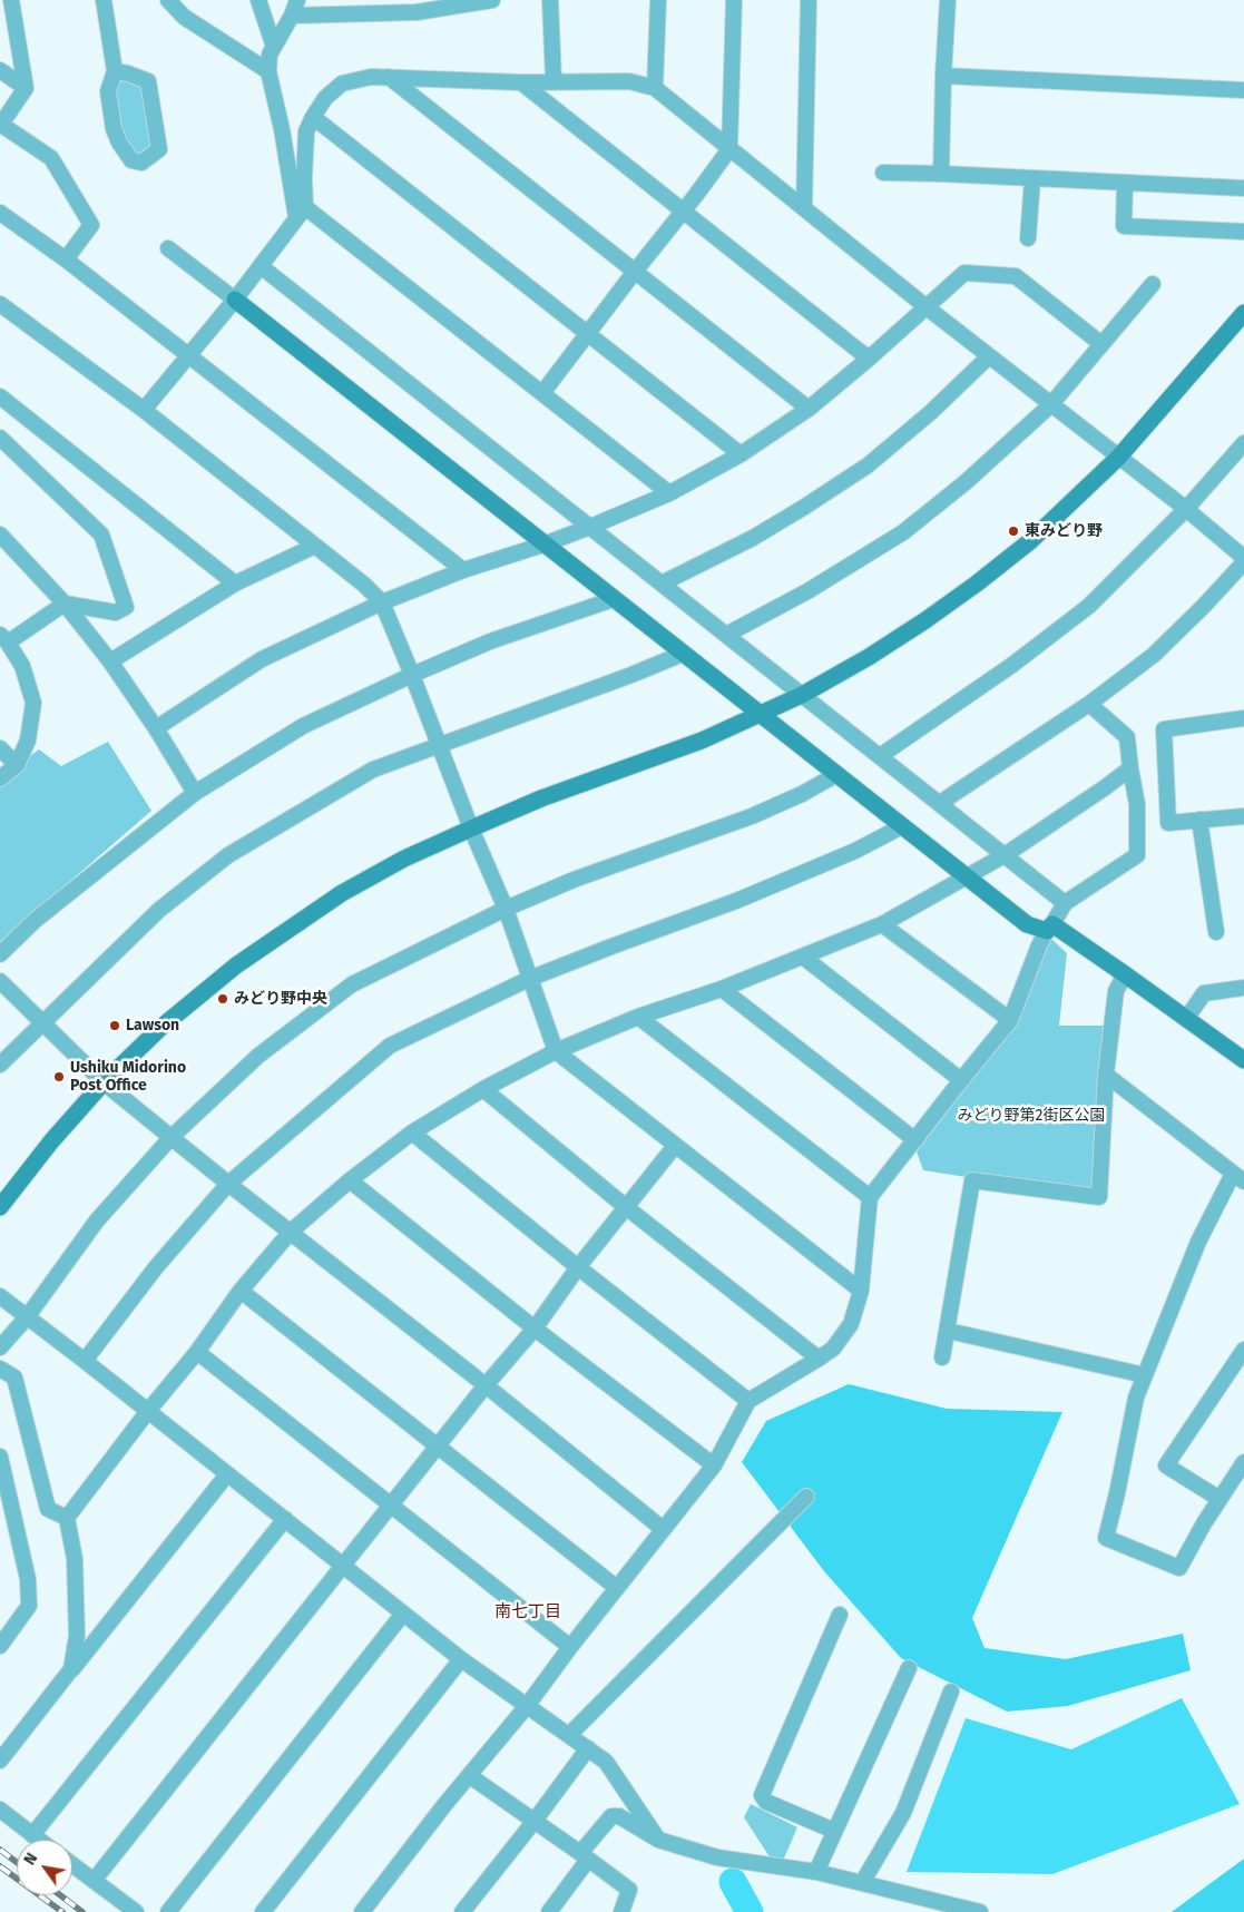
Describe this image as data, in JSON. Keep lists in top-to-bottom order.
{
  "districts": ["南七丁目"],
  "parks": ["みどり野第2街区公園"],
  "places": [
    "東みどり野",
    "みどり野中央",
    "Lawson",
    "Ushiku Midorino Post Office"
  ],
  "north": "top left"
}
